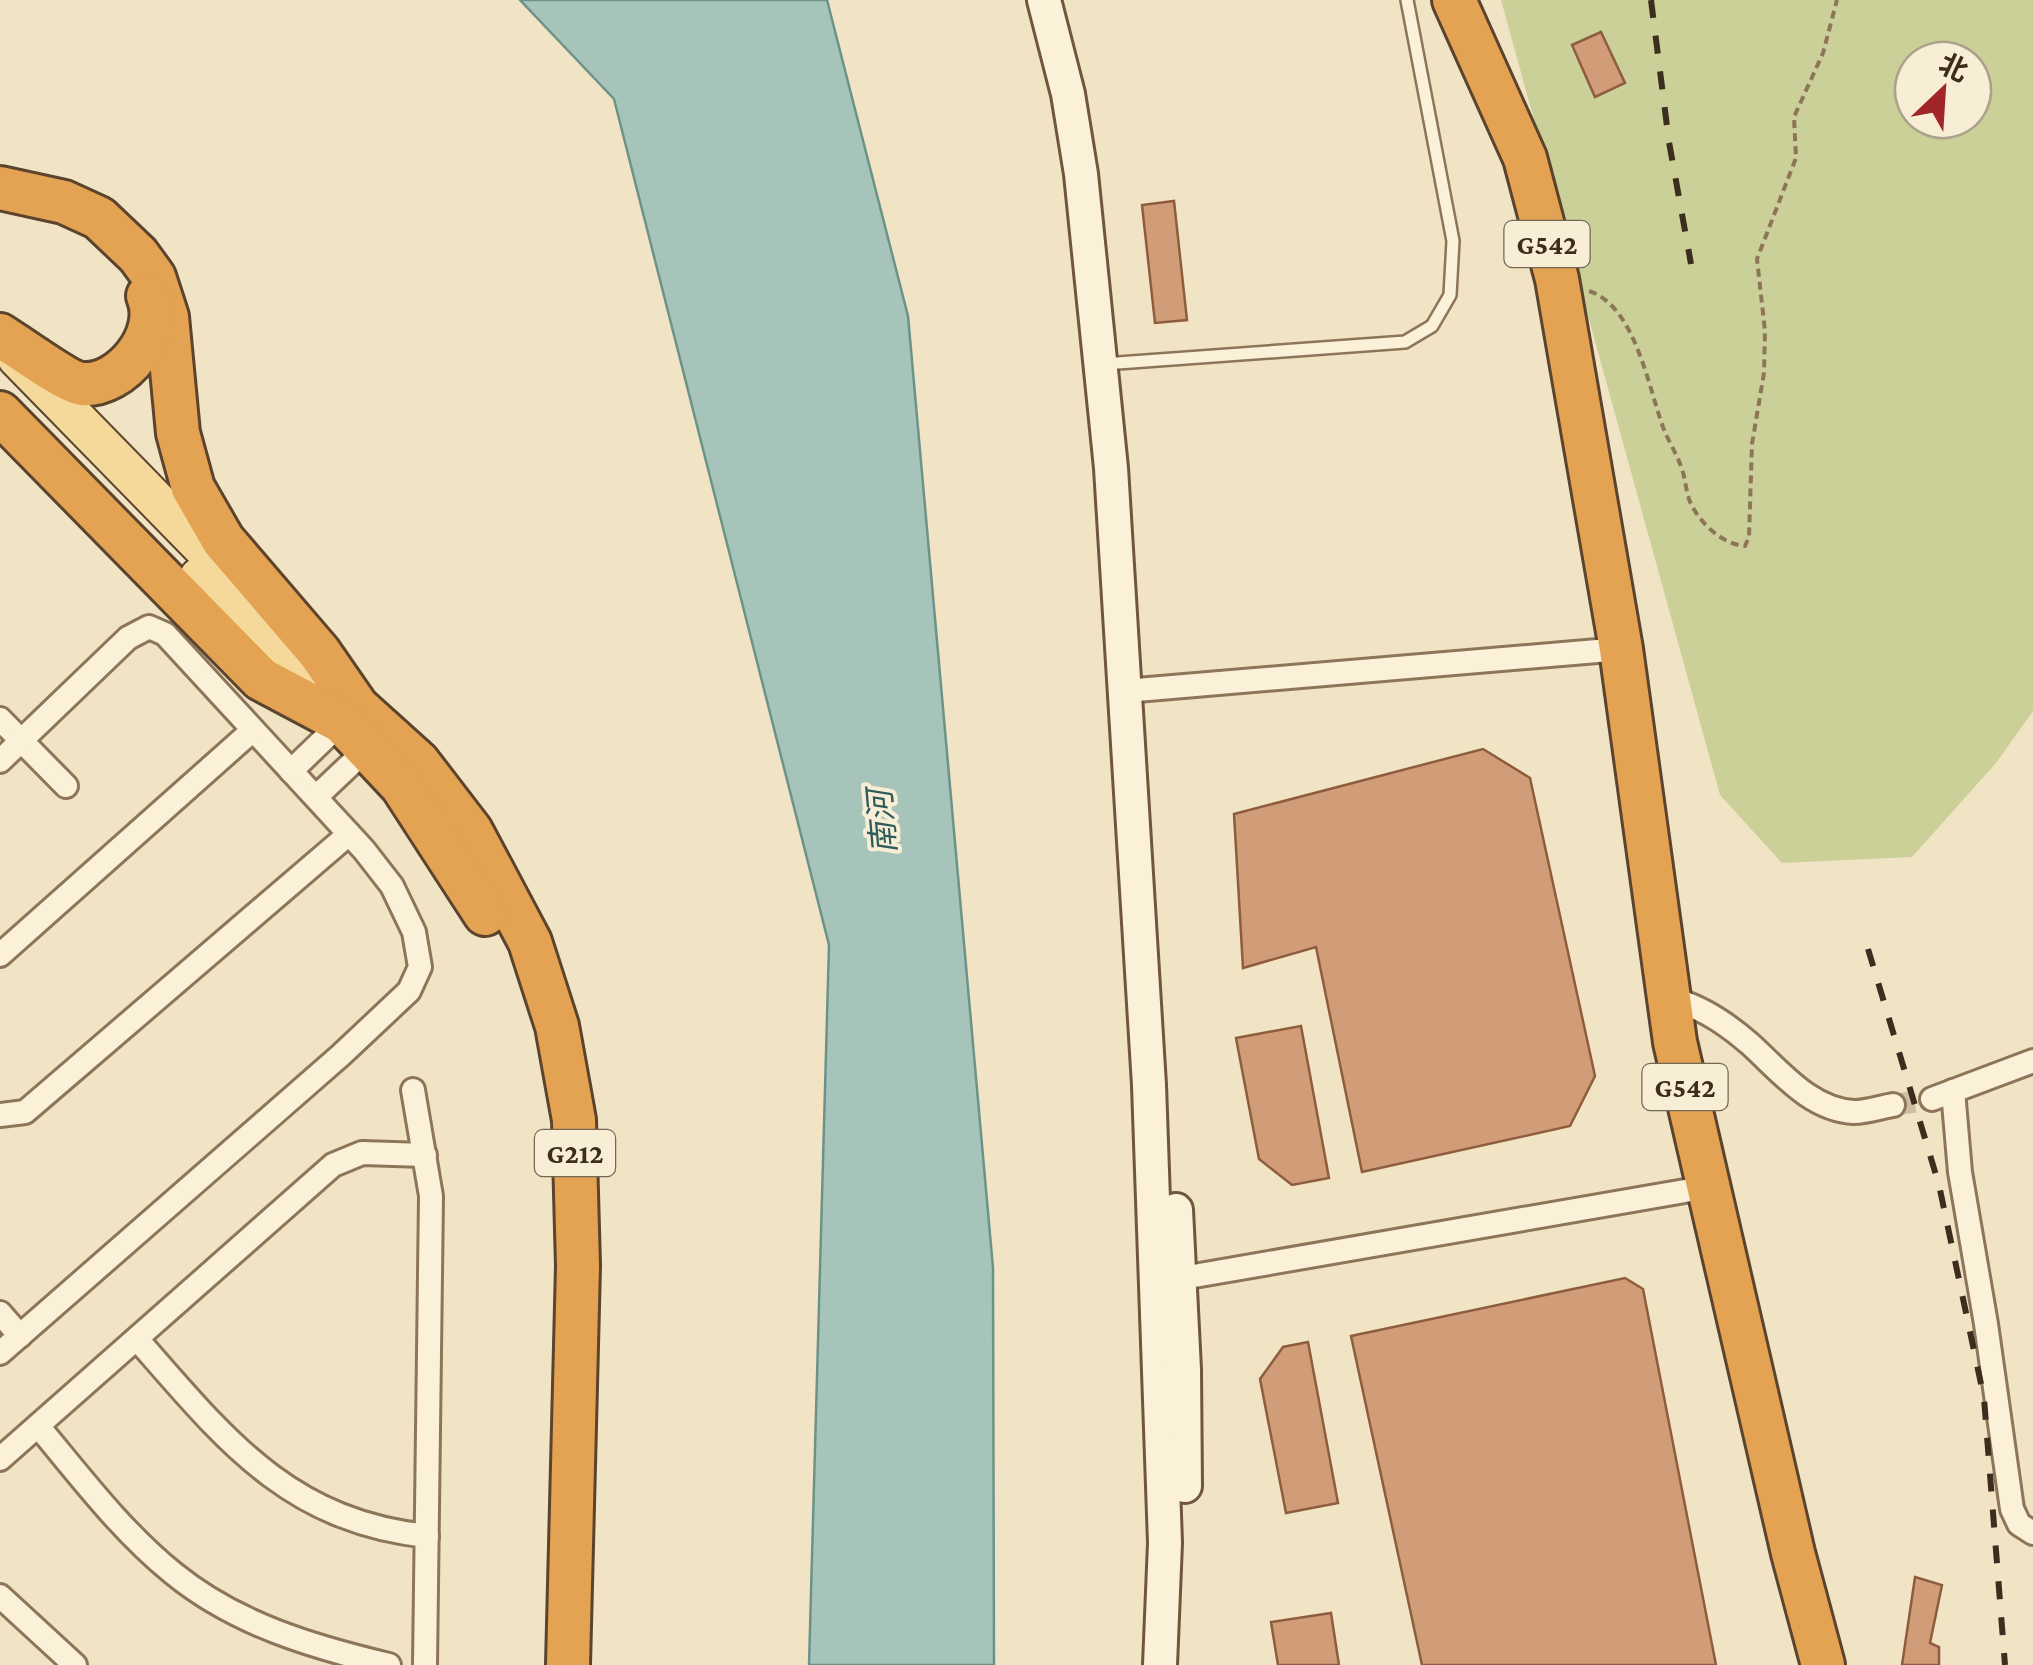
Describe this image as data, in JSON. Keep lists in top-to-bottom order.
{
  "streets": {
    "highway": ["G542", "G212"]
  },
  "water": ["南河"],
  "north": "top right"
}
